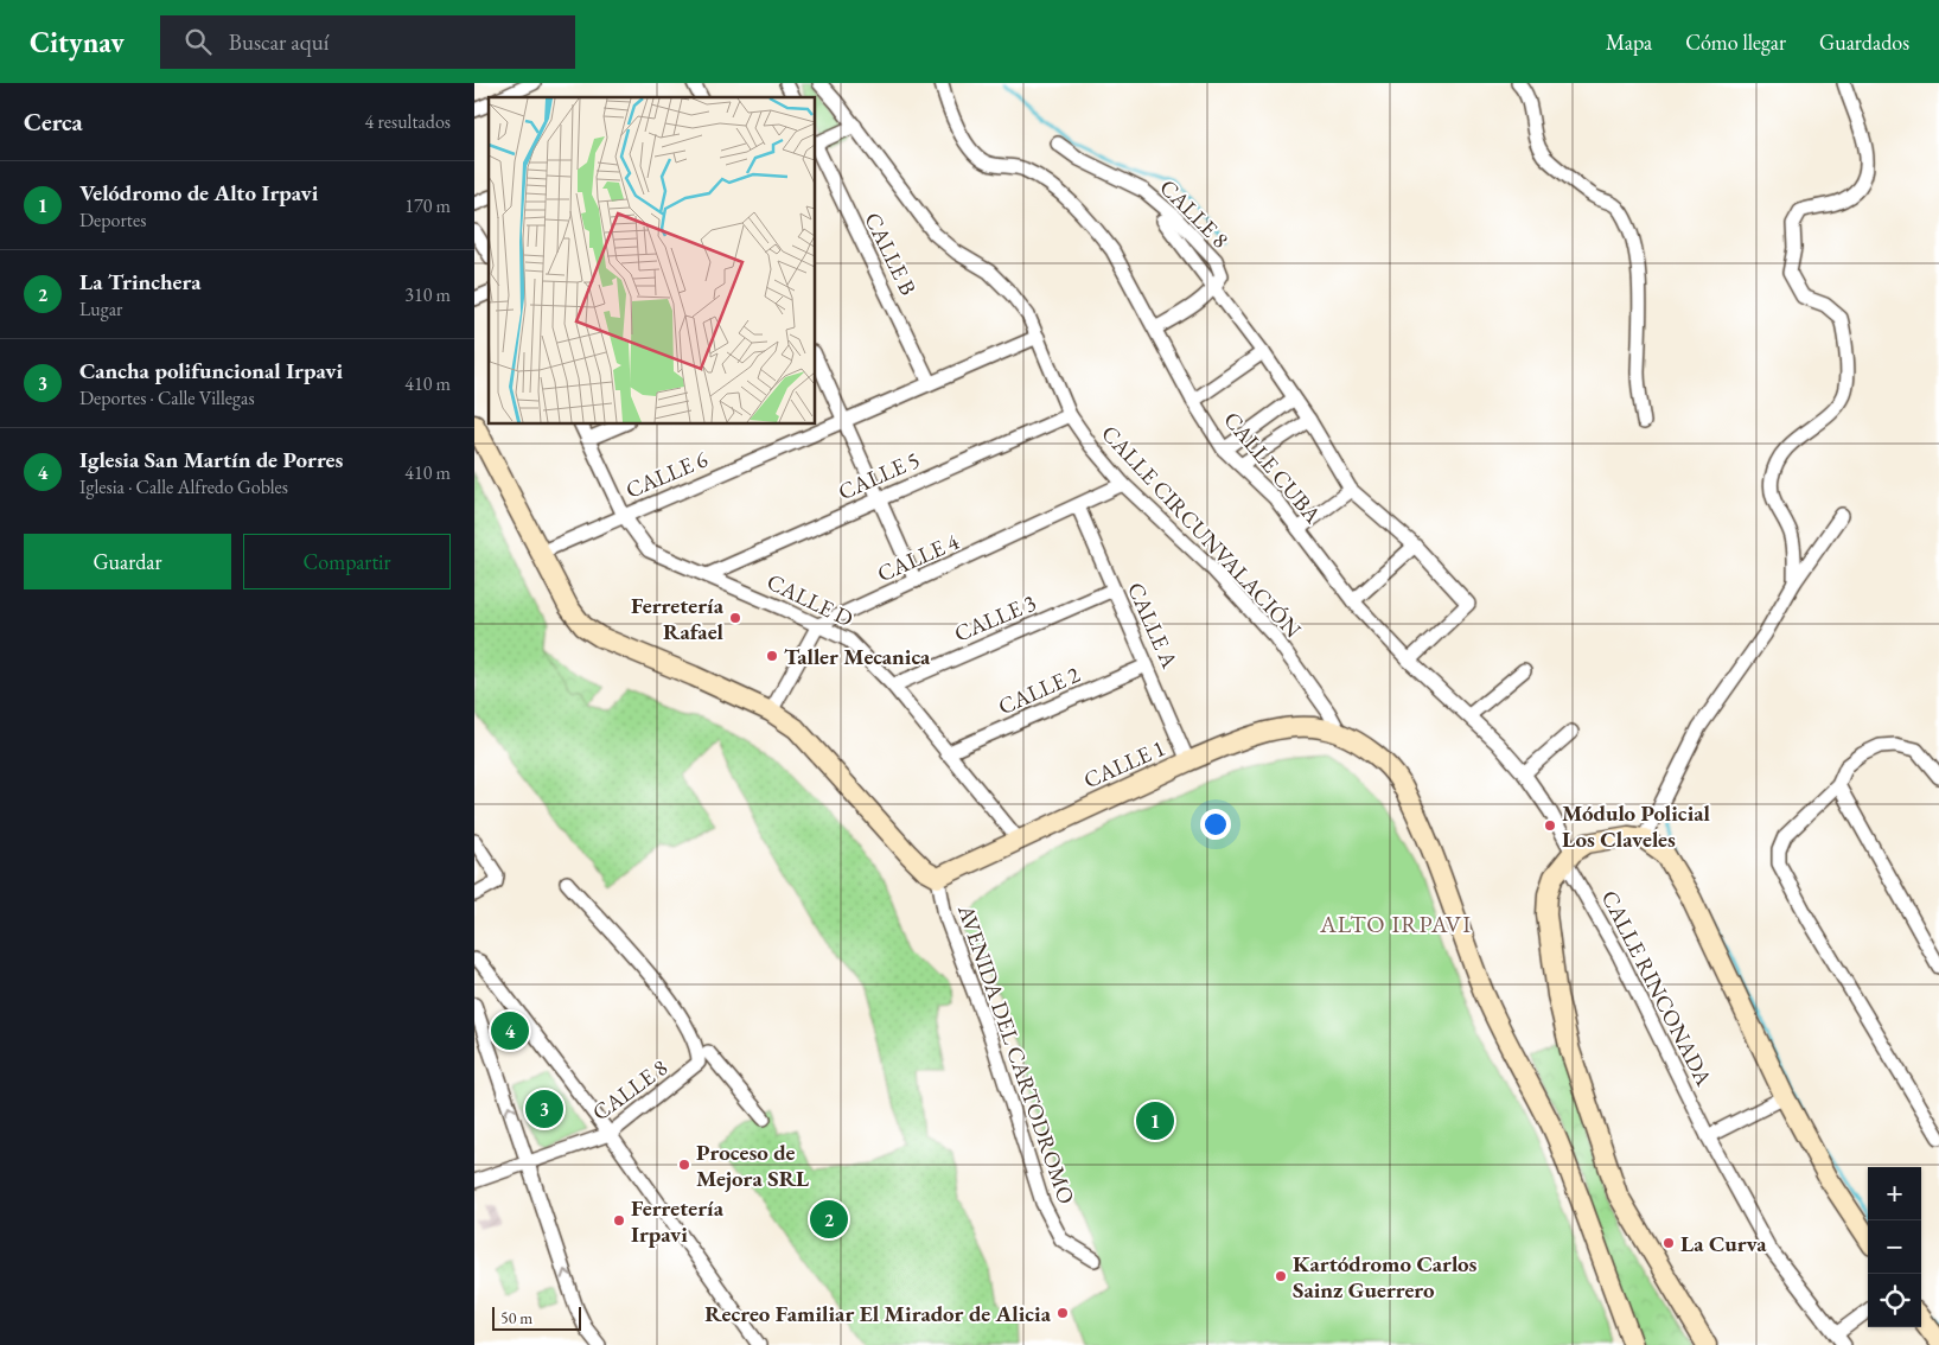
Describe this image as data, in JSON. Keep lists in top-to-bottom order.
{
  "streets": {
    "street": [
      "CALLE 8",
      "CALLE B",
      "CALLE CUBA",
      "CALLE 6",
      "CALLE 5",
      "CALLE CIRCUNVALACIÓN",
      "CALLE 4",
      "CALLE D",
      "CALLE 3",
      "CALLE A",
      "CALLE 2",
      "CALLE 1",
      "CALLE RINCONADA",
      "AVENIDA DEL CARTODROMO"
    ]
  },
  "crossings": [
    ["CALLE B", "CALLE 6"],
    ["CALLE CUBA", "CALLE RINCONADA"],
    ["CALLE 6", "CALLE CIRCUNVALACIÓN"],
    ["CALLE 6", "CALLE D"],
    ["CALLE 5", "CALLE CIRCUNVALACIÓN"],
    ["CALLE 5", "CALLE D"],
    ["CALLE CIRCUNVALACIÓN", "CALLE 4"],
    ["CALLE CIRCUNVALACIÓN", "CALLE 1"],
    ["CALLE 4", "CALLE D"],
    ["CALLE 4", "CALLE A"],
    ["CALLE D", "CALLE 3"],
    ["CALLE D", "CALLE 2"],
    ["CALLE D", "CALLE 1"],
    ["CALLE 3", "CALLE A"],
    ["CALLE A", "CALLE 2"],
    ["CALLE A", "CALLE 1"],
    ["CALLE 1", "AVENIDA DEL CARTODROMO"]
  ],
  "districts": ["ALTO IRPAVI"],
  "places": [
    "Ferretería Rafael",
    "Taller Mecanica",
    "Módulo Policial Los Claveles",
    "Proceso de Mejora SRL",
    "Ferretería Irpavi",
    "La Curva",
    "Kartódromo Carlos Sainz Guerrero",
    "Recreo Familiar El Mirador de Alicia"
  ],
  "scale_bar": "50 m",
  "page": {
    "header": "Citynav",
    "search": "Buscar aquí",
    "nav": ["Mapa", "Cómo llegar", "Guardados"],
    "heading": ["Cerca", "4 resultados"],
    "list": [
      {
        "mark": "1",
        "name": "Velódromo de Alto Irpavi",
        "note": "Deportes",
        "value": "170 m"
      },
      {
        "mark": "2",
        "name": "La Trinchera",
        "note": "Lugar",
        "value": "310 m"
      },
      {
        "mark": "3",
        "name": "Cancha polifuncional Irpavi",
        "note": "Deportes · Calle Villegas",
        "value": "410 m"
      },
      {
        "mark": "4",
        "name": "Iglesia San Martín de Porres",
        "note": "Iglesia · Calle Alfredo Gobles",
        "value": "410 m"
      }
    ],
    "buttons": ["Guardar", "Compartir"],
    "pins": [
      "4",
      "3",
      "1",
      "2"
    ],
    "map_buttons": ["+", "−"],
    "scale": "50 m"
  }
}
